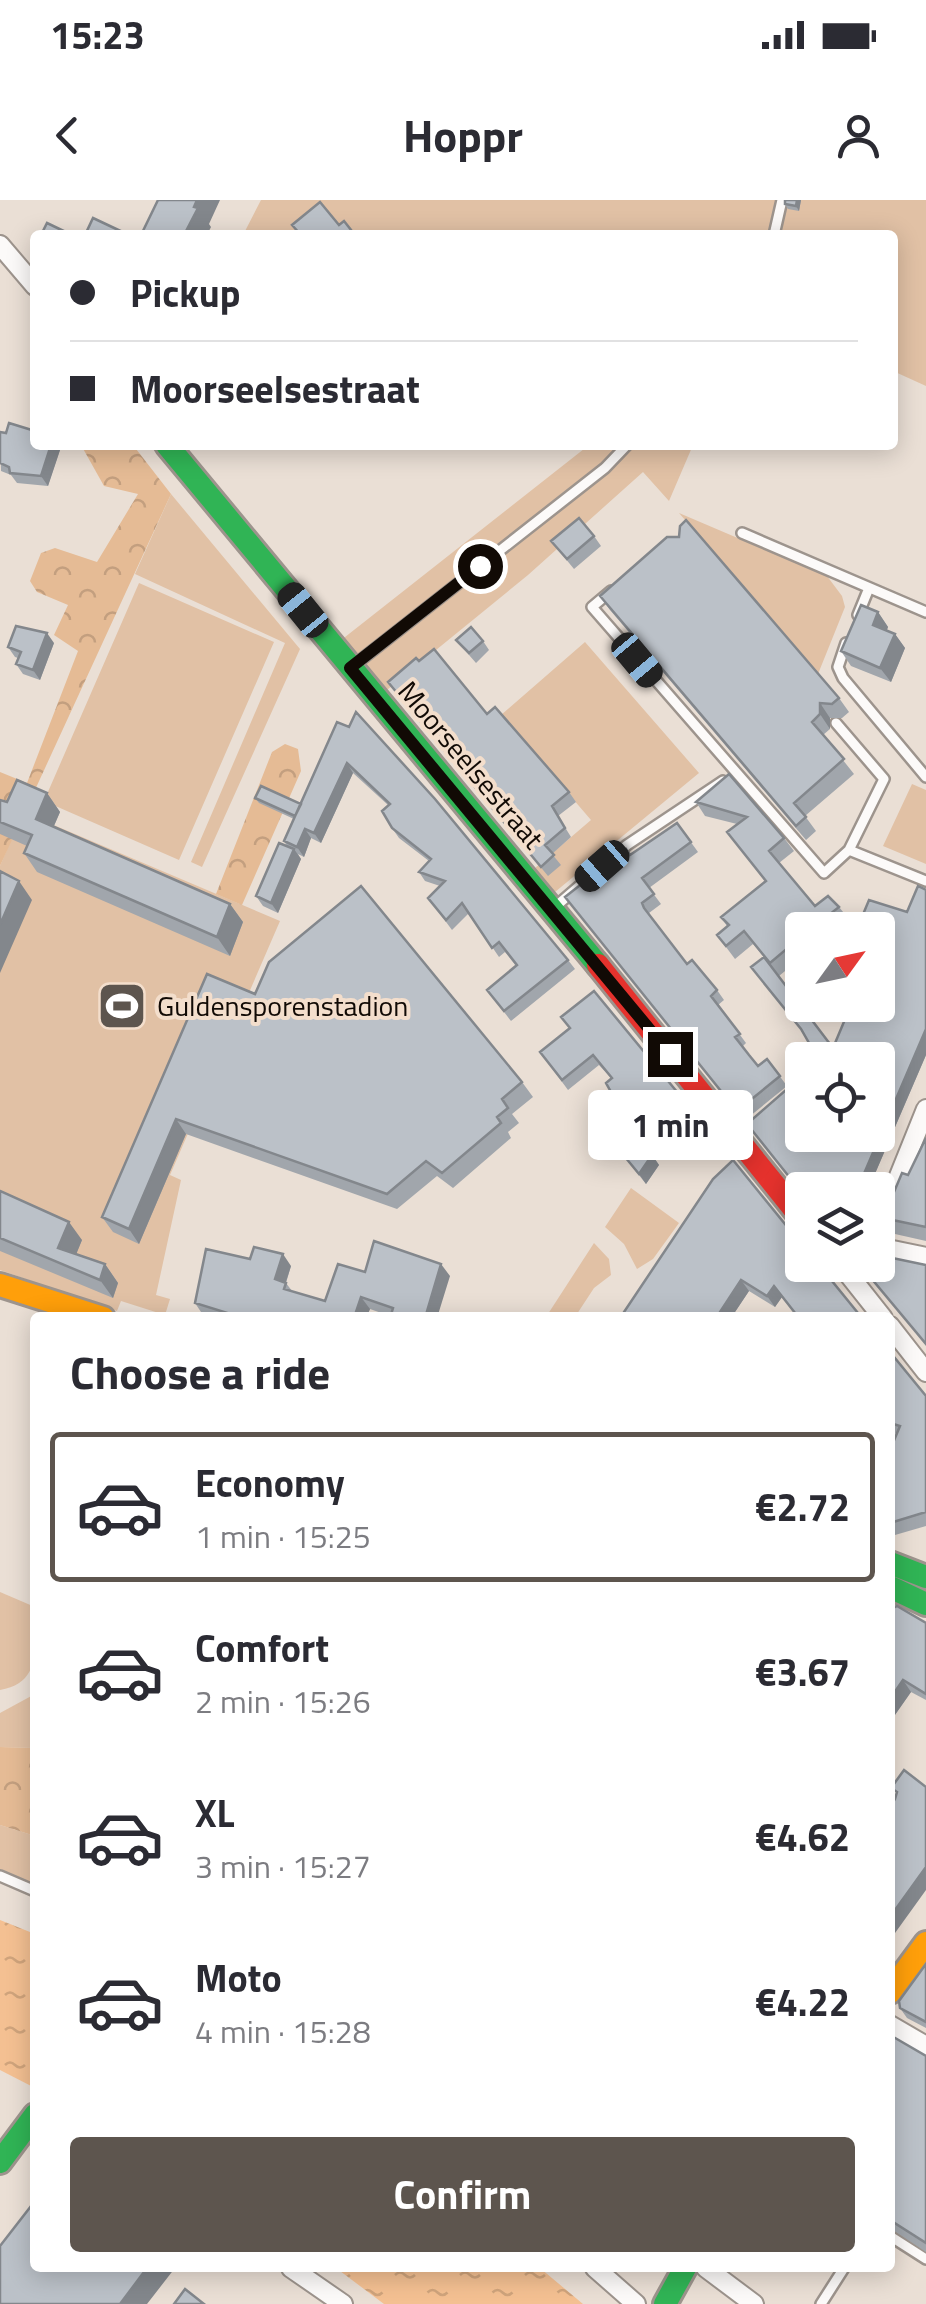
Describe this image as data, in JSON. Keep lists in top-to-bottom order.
{
  "streets": {
    "street": ["Moorseelsestraat"]
  },
  "places": {
    "sports": ["Guldensporenstadion"]
  },
  "north": "top right",
  "page": {
    "status": "15:23",
    "header": "Hoppr",
    "banner": ["Pickup", "Moorseelsestraat"],
    "bubble": "1 min",
    "heading": "Choose a ride",
    "list": [
      {
        "name": "Economy",
        "note": "1 min · 15:25",
        "value": "€2.72"
      },
      {
        "name": "Comfort",
        "note": "2 min · 15:26",
        "value": "€3.67"
      },
      {
        "name": "XL",
        "note": "3 min · 15:27",
        "value": "€4.62"
      },
      {
        "name": "Moto",
        "note": "4 min · 15:28",
        "value": "€4.22"
      }
    ],
    "buttons": "Confirm"
  }
}
